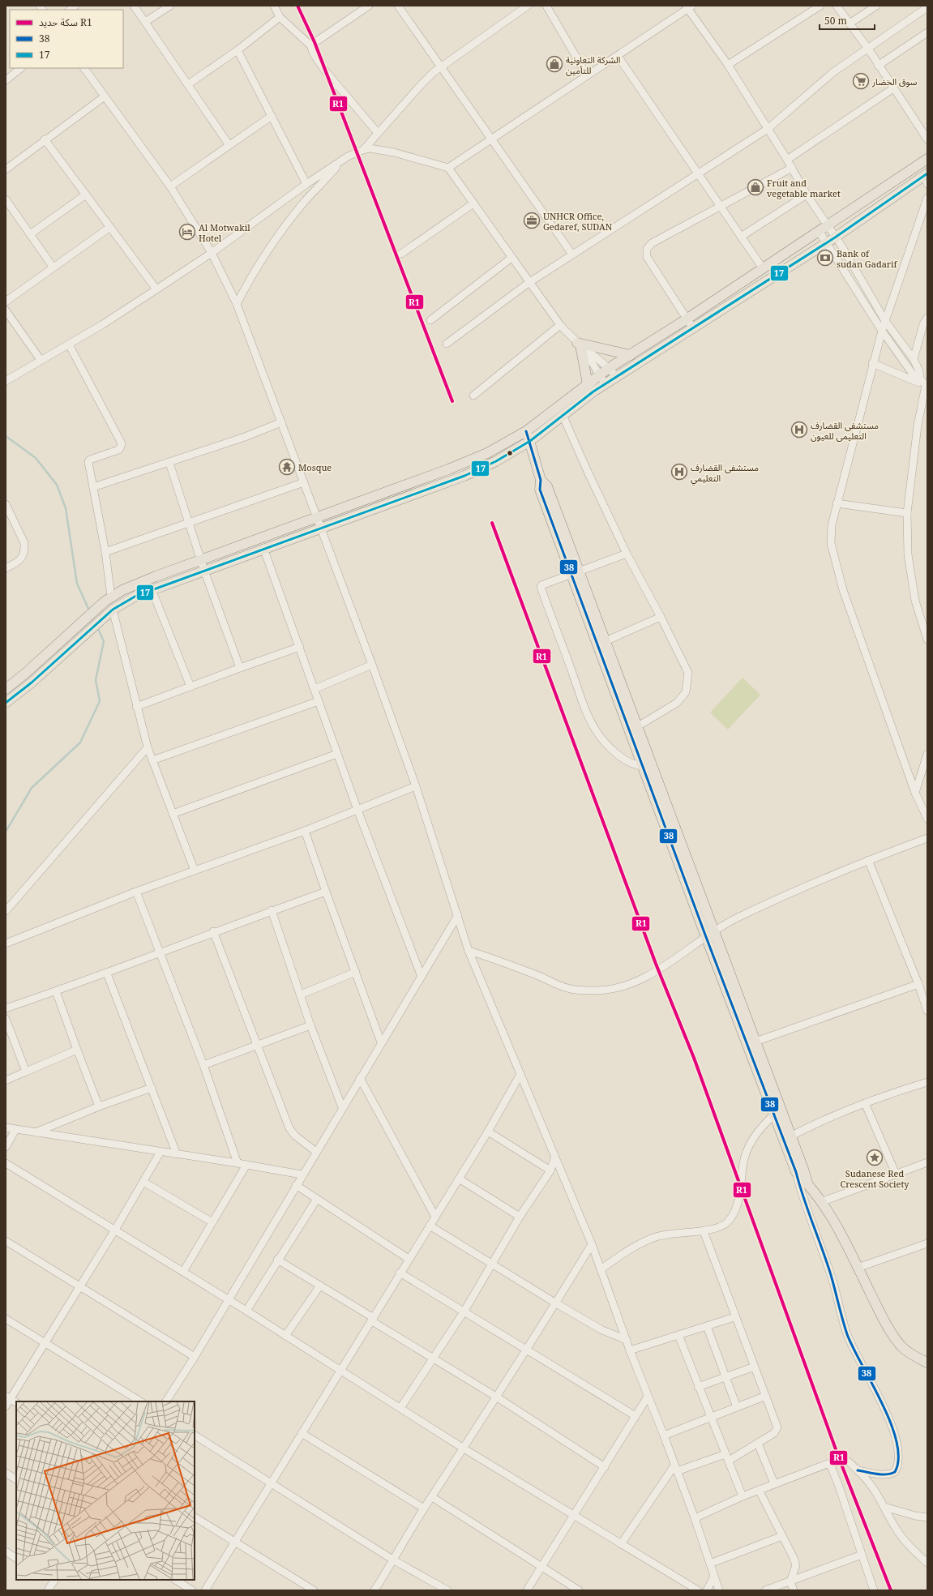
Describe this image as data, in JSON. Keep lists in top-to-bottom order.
{
  "places": {
    "shop": ["الشركة التعاونية للتأمين", "Fruit and vegetable market"],
    "supermarket": ["سوق الخضار"],
    "office": ["UNHCR Office, Gedaref, SUDAN"],
    "hotel": ["Al Motwakil Hotel"],
    "bank": ["Bank of sudan Gadarif"],
    "hospital": ["مستشفى القضارف التعليمى للعيون", "مستشفى القضارف التعليمي"],
    "temple": ["Mosque"],
    "place": ["Sudanese Red Crescent Society"]
  },
  "lines": ["rail line R1", "transit line 17", "transit line 38"],
  "legend": ["سكة حديد R1", "38", "17"],
  "scale_bar": "50 m"
}
